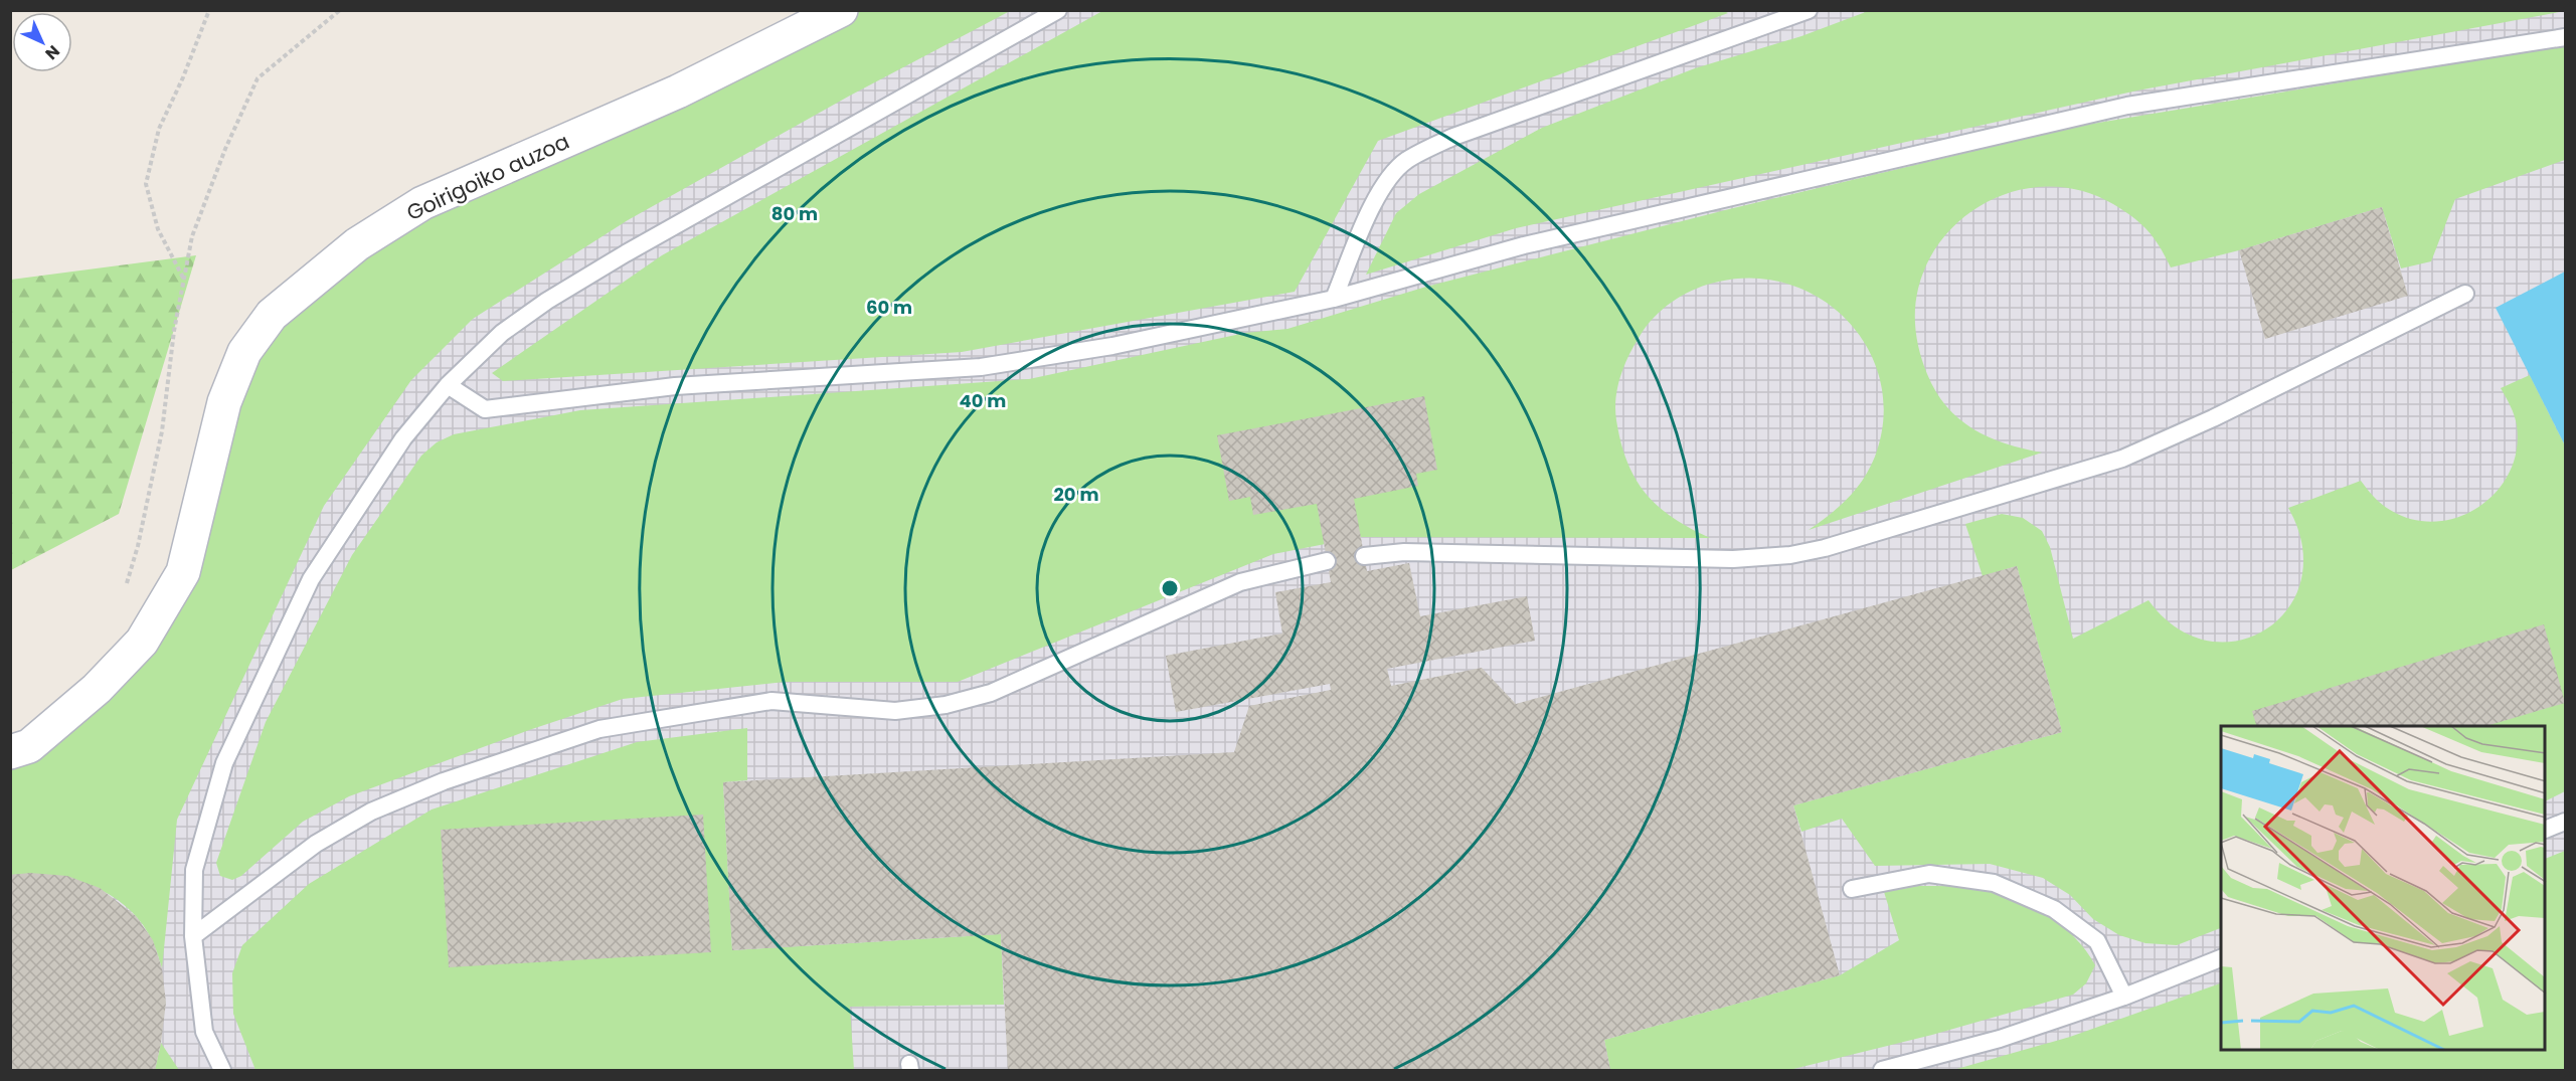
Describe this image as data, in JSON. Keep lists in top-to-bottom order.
{
  "streets": {
    "street": ["Goirigoiko auzoa"]
  },
  "north": "bottom right",
  "rings": [
    "80 m",
    "60 m",
    "40 m",
    "20 m"
  ]
}
